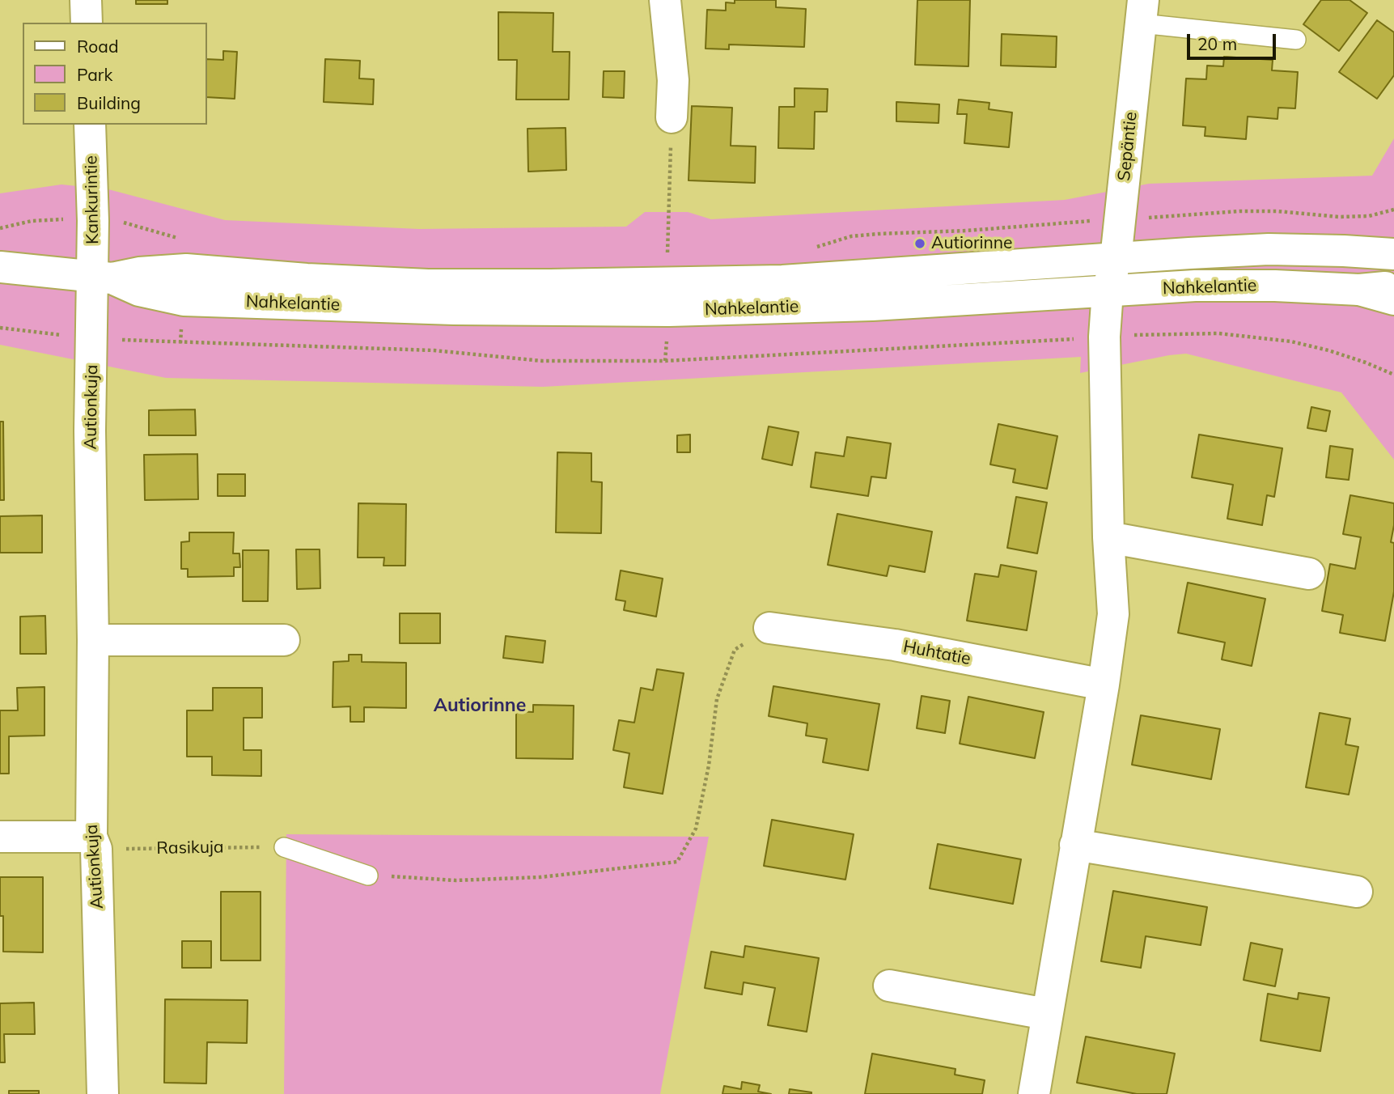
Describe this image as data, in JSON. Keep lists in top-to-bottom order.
{
  "streets": {
    "street": [
      "Sepäntie",
      "Kankurintie",
      "Nahkelantie",
      "Autionkuja",
      "Huhtatie"
    ],
    "path": ["Rasikuja"]
  },
  "crossings": [
    ["Sepäntie", "Nahkelantie"],
    ["Kankurintie", "Nahkelantie"],
    ["Kankurintie", "Autionkuja"],
    ["Nahkelantie", "Autionkuja"],
    ["Autionkuja", "Rasikuja"]
  ],
  "districts": ["Autiorinne"],
  "places": ["Autiorinne"],
  "legend": ["Road", "Park", "Building"],
  "scale_bar": "20 m"
}
